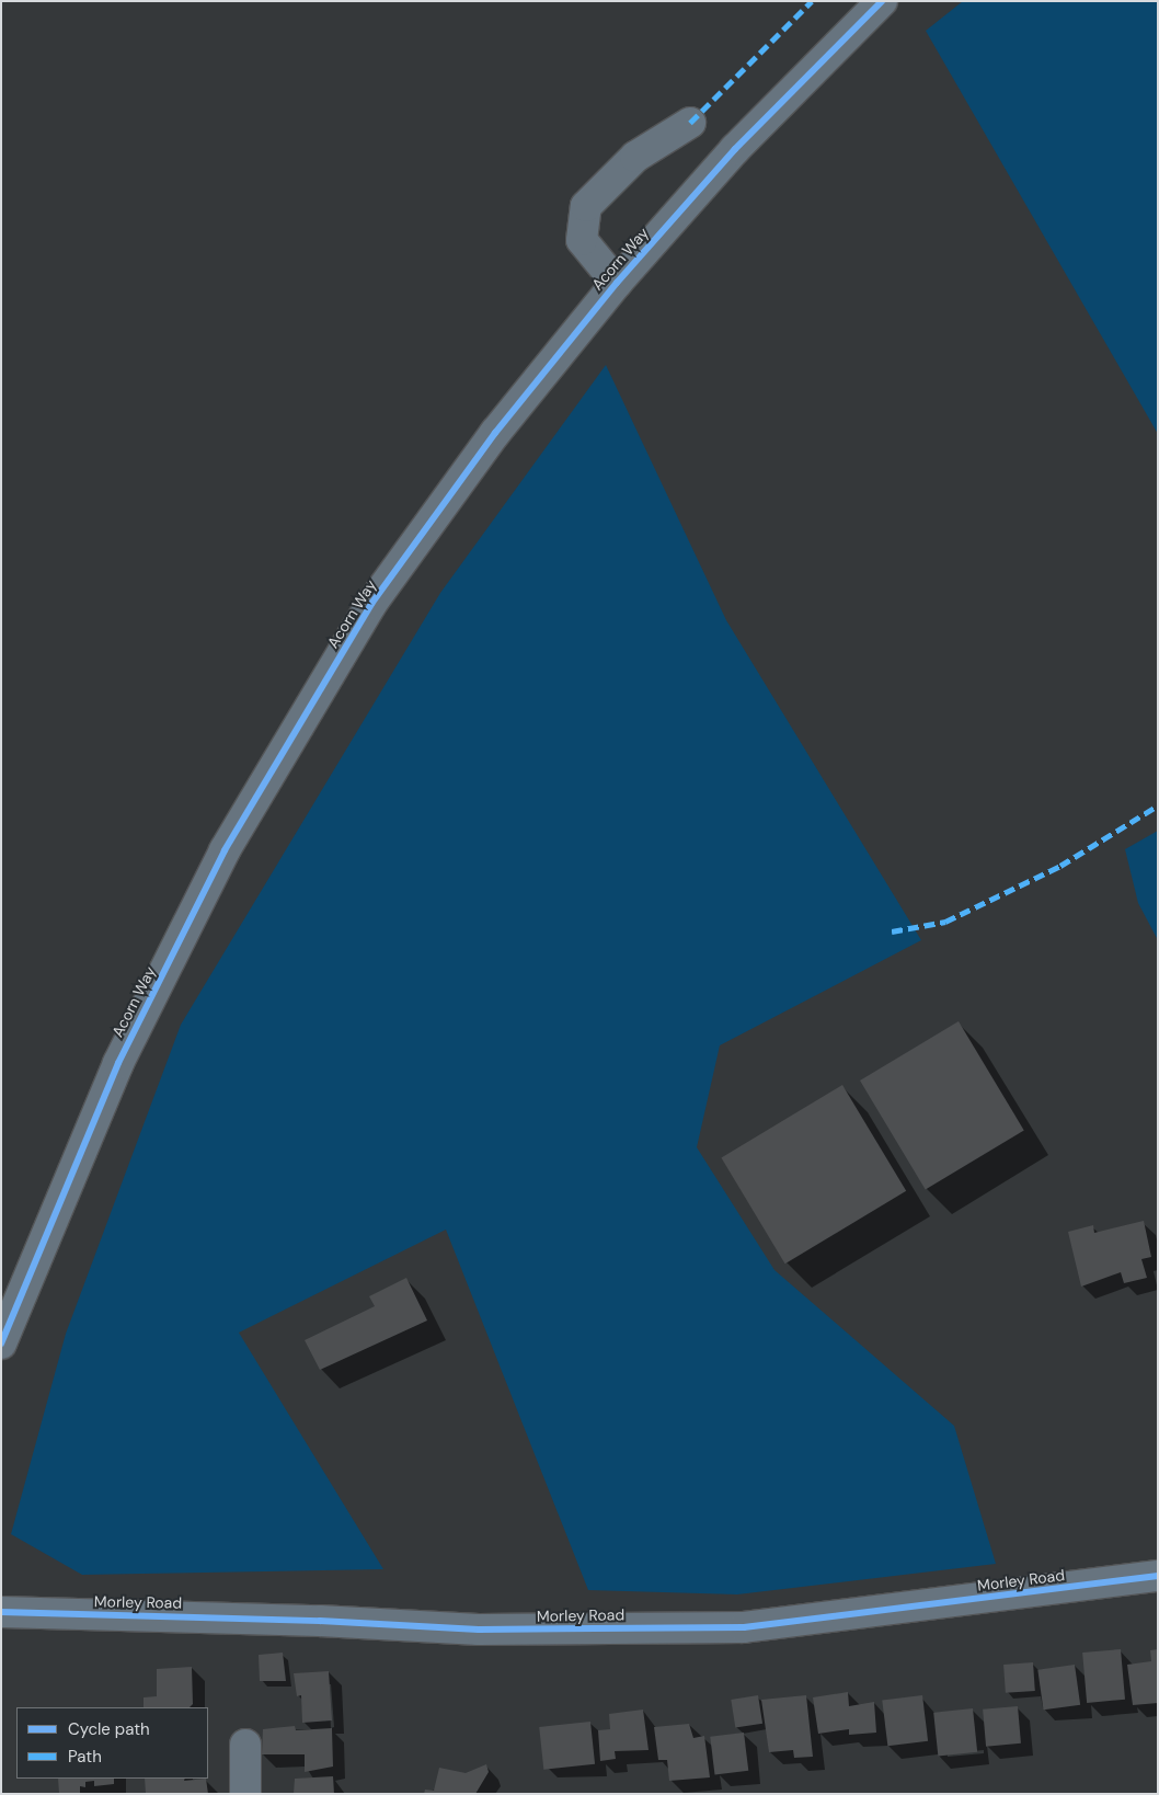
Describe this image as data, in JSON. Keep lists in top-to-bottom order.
{
  "streets": {
    "street": ["Acorn Way", "Morley Road"]
  },
  "legend": ["Cycle path", "Path"]
}
